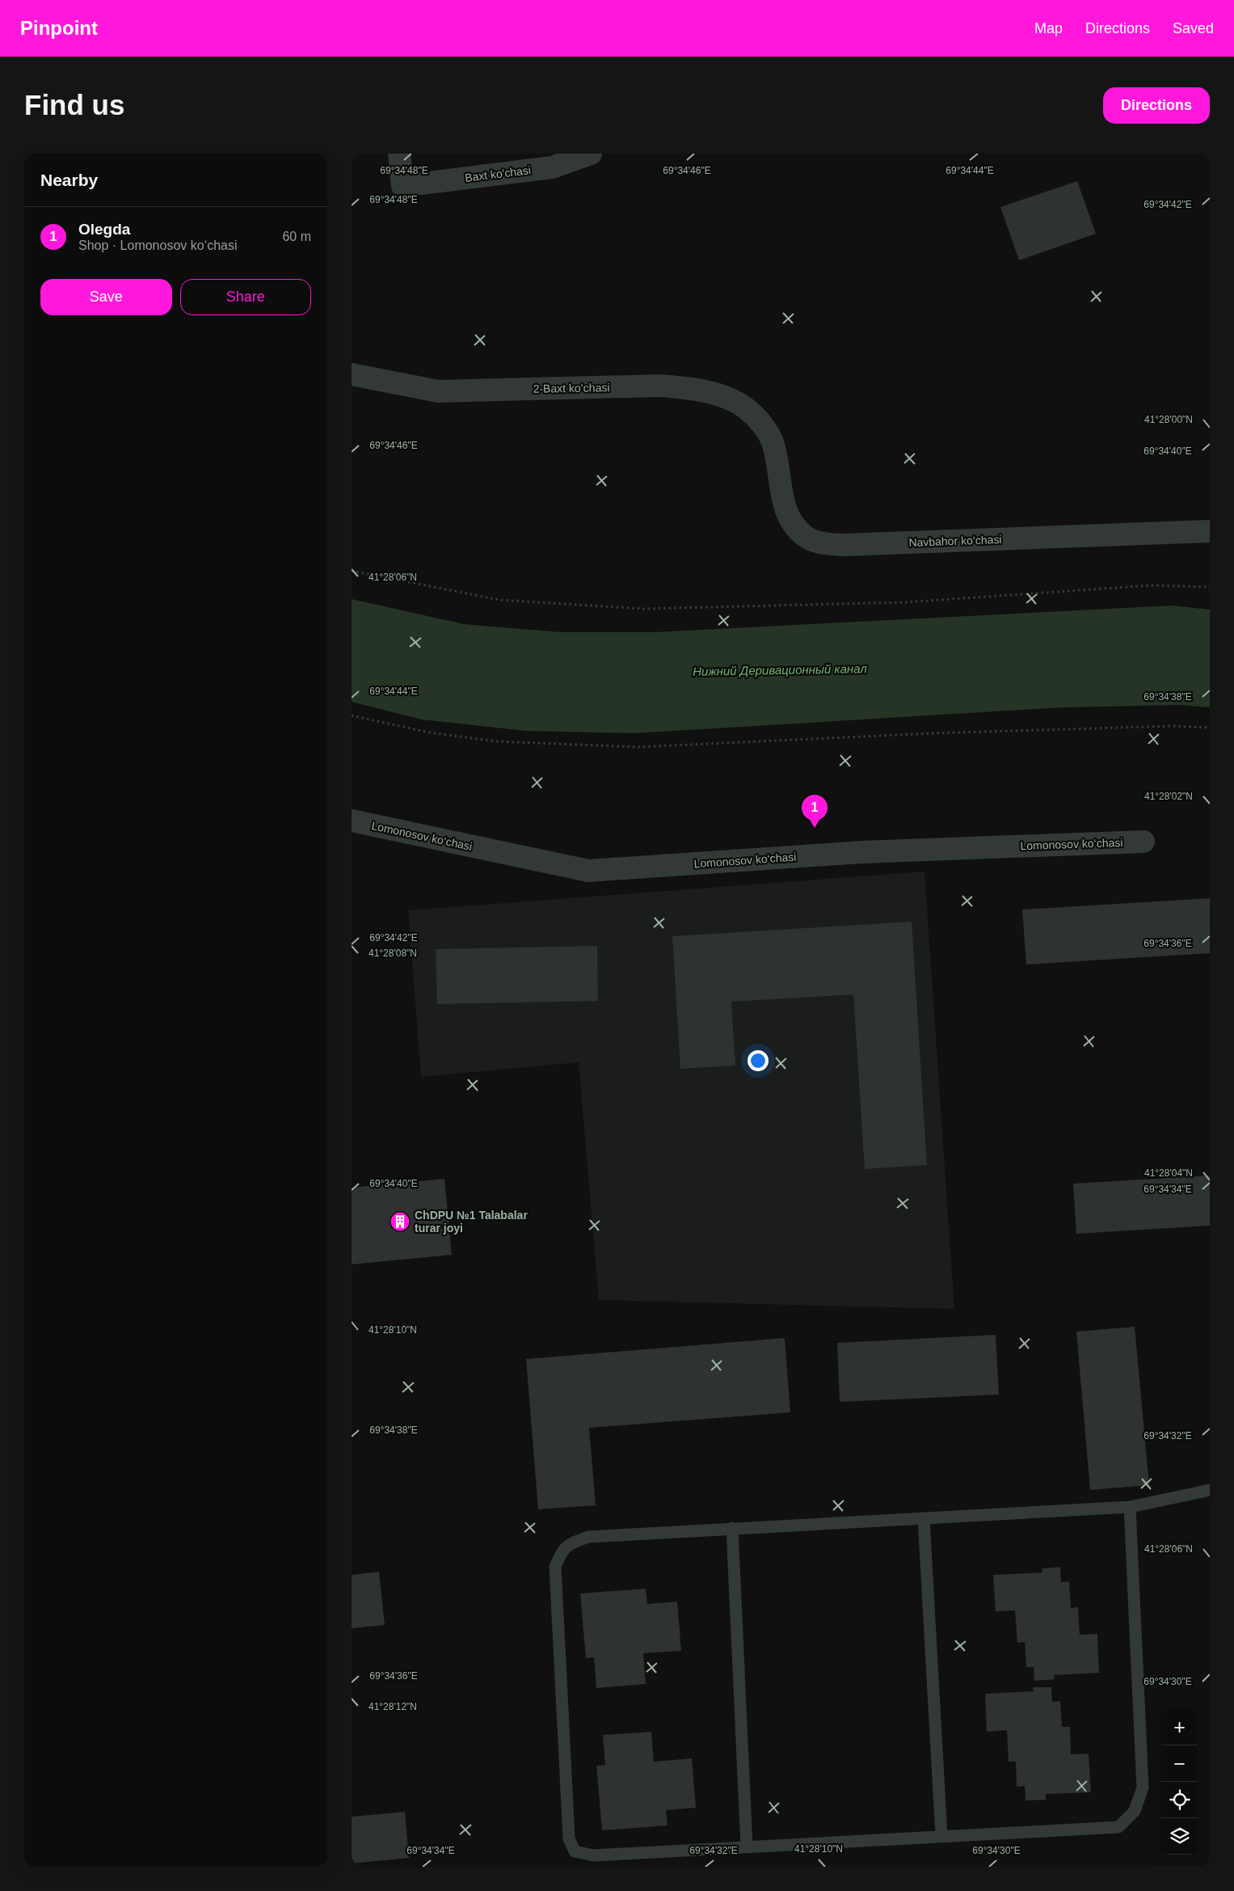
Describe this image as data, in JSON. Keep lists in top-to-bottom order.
{
  "streets": {
    "street": [
      "Baxt ko'chasi",
      "2-Baxt ko‘chasi",
      "Navbahor ko‘chasi",
      "Lomonosov ko‘chasi"
    ]
  },
  "crossings": [
    ["2-Baxt ko‘chasi", "Navbahor ko‘chasi"]
  ],
  "water": ["Нижний Деривационный канал"],
  "places": {
    "building": ["ChDPU №1 Talabalar turar joyi"]
  },
  "page": {
    "header": "Pinpoint",
    "nav": ["Map", "Directions", "Saved"],
    "buttons": [
      "Directions",
      ["Save", "Share"]
    ],
    "title": "Find us",
    "heading": "Nearby",
    "list": [
      {
        "mark": "1",
        "name": "Olegda",
        "note": "Shop · Lomonosov ko‘chasi",
        "value": "60 m"
      }
    ],
    "pins": "1",
    "map_buttons": ["+", "−"]
  },
  "coordinates": [
    "69°34'48\"E",
    "69°34'46\"E",
    "69°34'44\"E",
    "69°34'42\"E",
    "41°28'00\"N",
    "69°34'40\"E",
    "41°28'06\"N",
    "69°34'38\"E",
    "41°28'02\"N",
    "69°34'36\"E",
    "41°28'08\"N",
    "41°28'04\"N",
    "69°34'34\"E",
    "41°28'10\"N",
    "69°34'32\"E",
    "69°34'30\"E",
    "41°28'12\"N"
  ]
}
